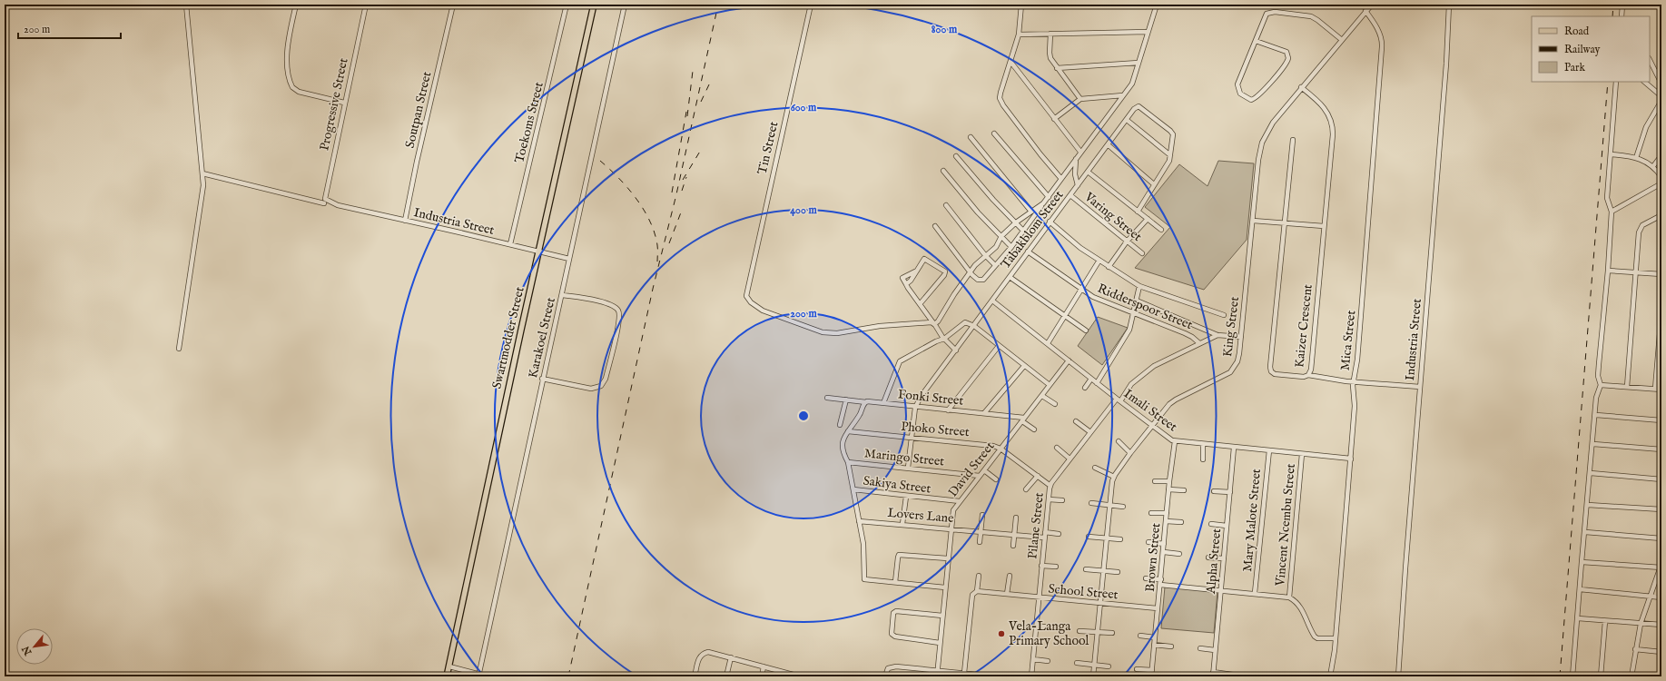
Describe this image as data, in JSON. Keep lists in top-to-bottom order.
{
  "streets": {
    "main road": ["Swartmodder Street"],
    "street": [
      "Progressive Street",
      "Soutpan Street",
      "Toekoms Street",
      "Tin Street",
      "Varing Street",
      "Industria Street",
      "Tabakblom Street",
      "Ridderspoor Street",
      "Kaizer Crescent",
      "King Street",
      "Karakoel Street",
      "Mica Street",
      "Fonki Street",
      "Imali Street",
      "Phoko Street",
      "Maringo Street",
      "David Street",
      "Sakiya Street",
      "Lovers Lane",
      "Mary Malote Street",
      "Vincent Ncembu Street",
      "Pilane Street",
      "Brown Street",
      "Alpha Street",
      "School Street"
    ]
  },
  "crossings": [
    ["Progressive Street", "Industria Street"],
    ["Soutpan Street", "Industria Street"],
    ["Toekoms Street", "Industria Street"],
    ["Varing Street", "Tabakblom Street"],
    ["Industria Street", "Swartmodder Street"],
    ["Industria Street", "Karakoel Street"],
    ["Tabakblom Street", "Ridderspoor Street"],
    ["Tabakblom Street", "Fonki Street"],
    ["Tabakblom Street", "Imali Street"],
    ["Ridderspoor Street", "Pilane Street"],
    ["Kaizer Crescent", "King Street"],
    ["King Street", "Mica Street"],
    ["King Street", "Imali Street"],
    ["King Street", "School Street"],
    ["Mica Street", "Imali Street"],
    ["Fonki Street", "David Street"],
    ["Imali Street", "David Street"],
    ["Imali Street", "Mary Malote Street"],
    ["Imali Street", "Vincent Ncembu Street"],
    ["Imali Street", "Pilane Street"],
    ["Imali Street", "Brown Street"],
    ["Imali Street", "Alpha Street"],
    ["Phoko Street", "David Street"],
    ["Phoko Street", "Pilane Street"],
    ["Maringo Street", "David Street"],
    ["David Street", "Sakiya Street"],
    ["David Street", "Lovers Lane"],
    ["Lovers Lane", "Pilane Street"],
    ["Pilane Street", "School Street"],
    ["Brown Street", "School Street"]
  ],
  "places": ["Vela-Langa Primary School"],
  "legend": ["Road", "Railway", "Park"],
  "scale_bar": "200 m",
  "north": "bottom left",
  "rings": [
    "800 m",
    "600 m",
    "400 m",
    "200 m"
  ]
}
